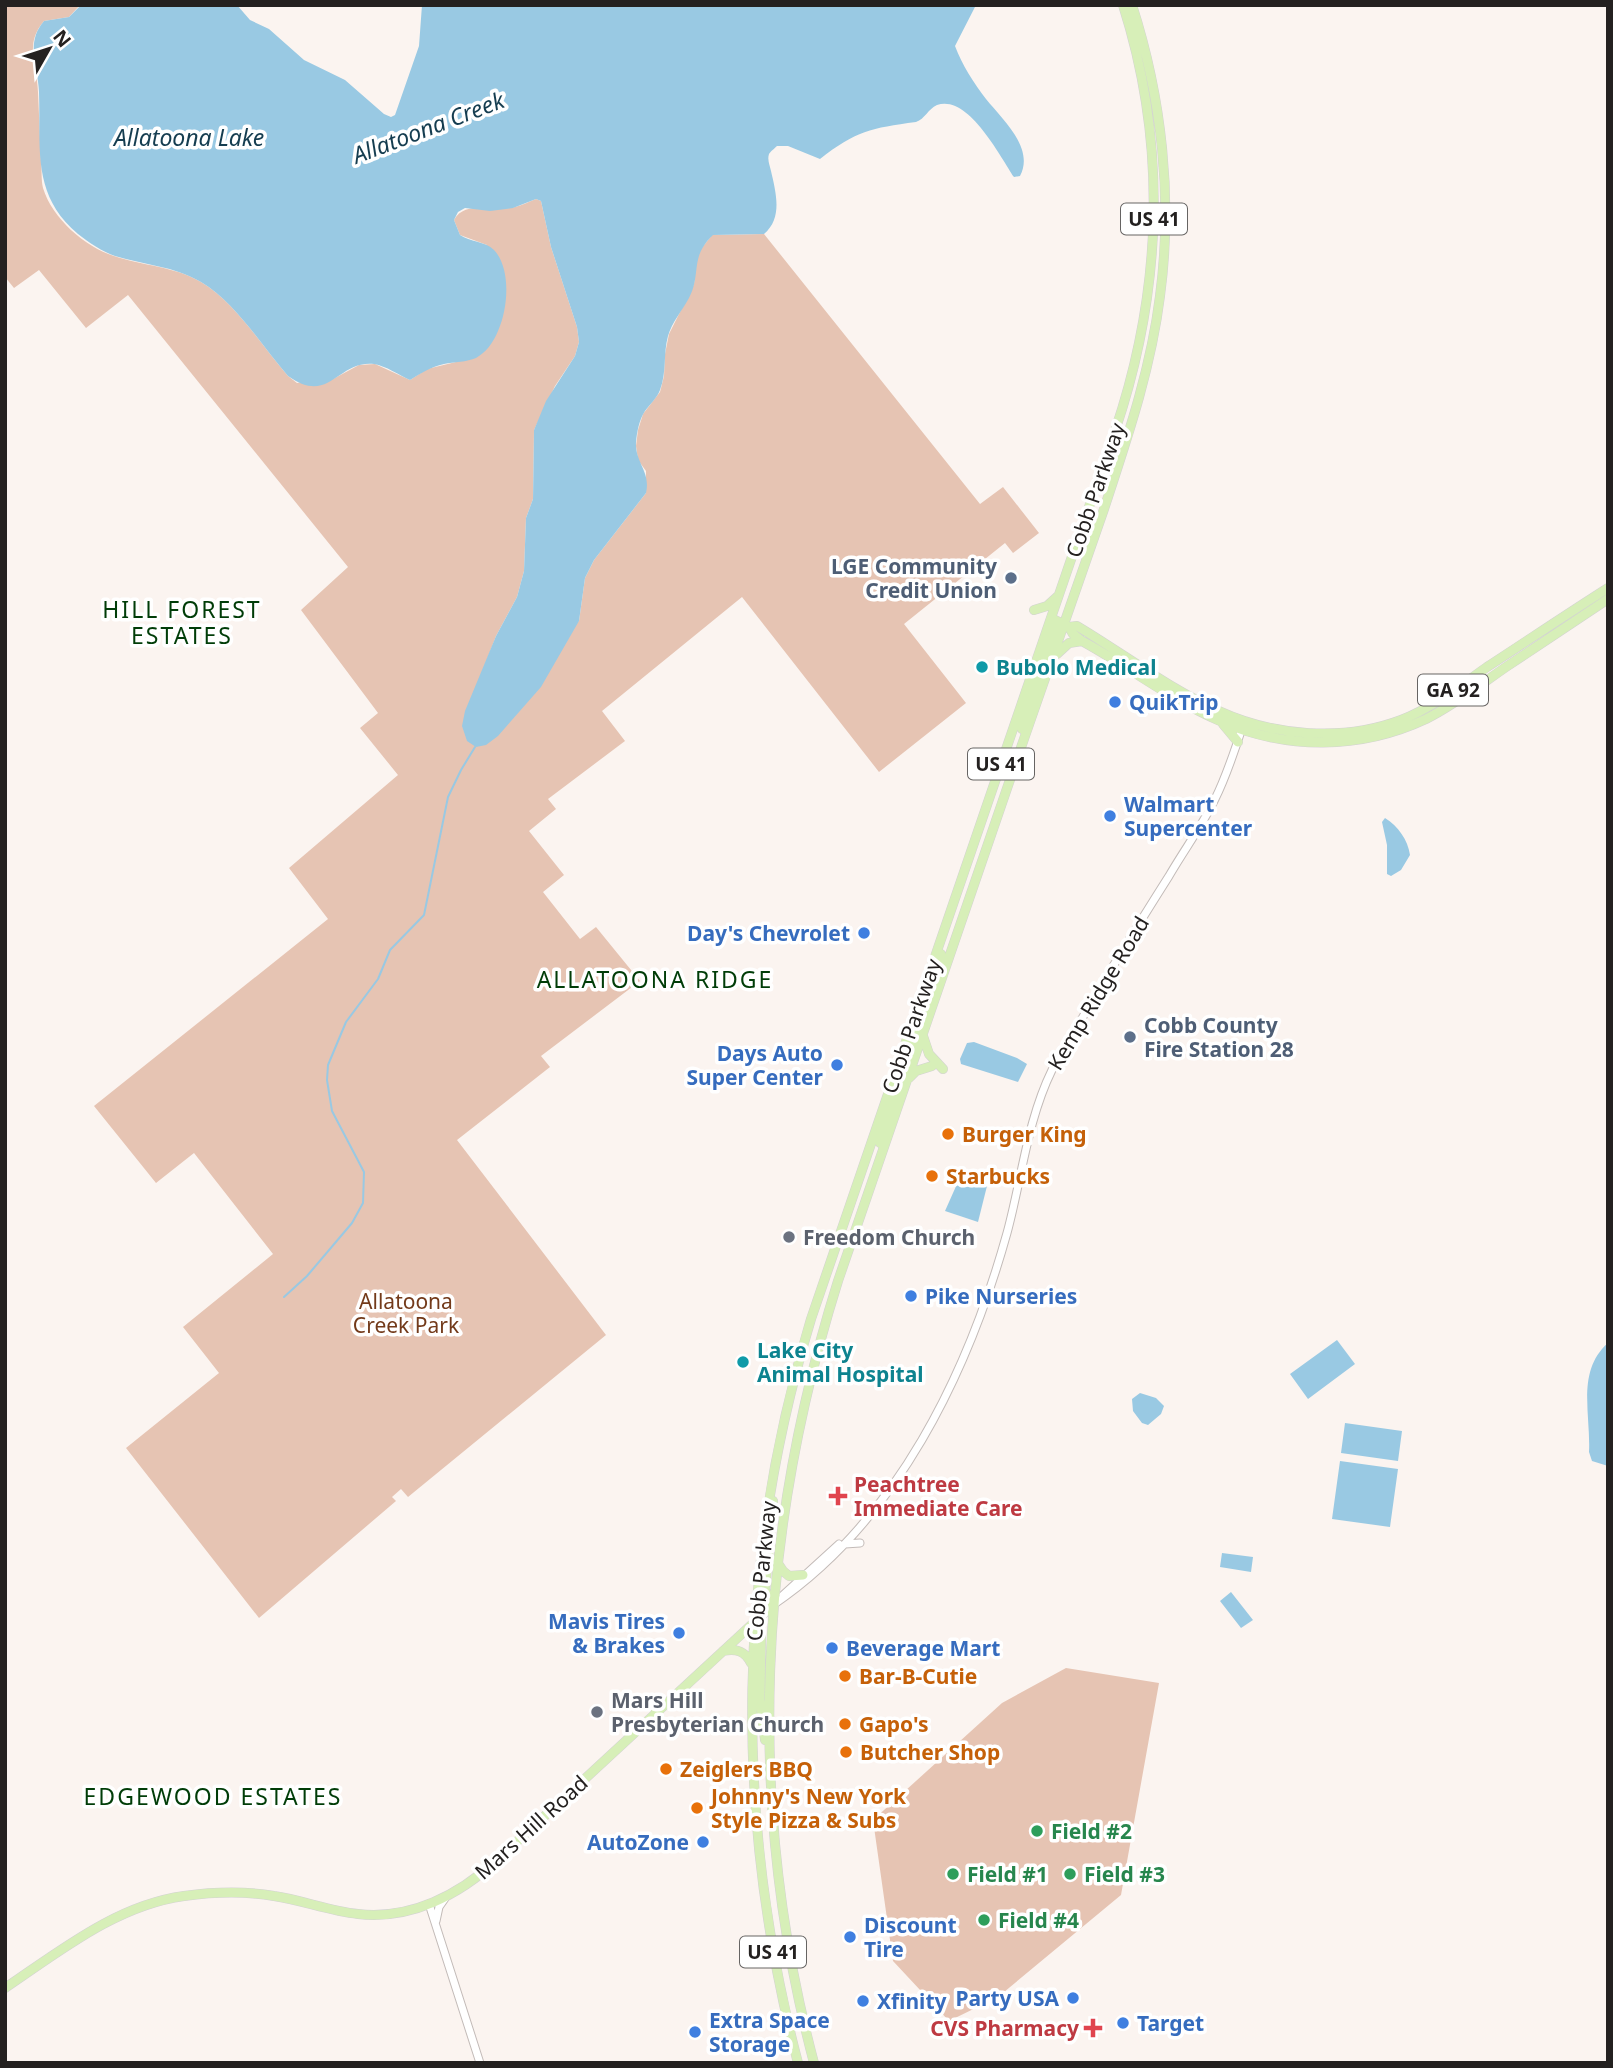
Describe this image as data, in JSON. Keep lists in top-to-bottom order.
{
  "streets": {
    "main road": [
      "US 41",
      "Cobb Parkway",
      "GA 92",
      "Mars Hill Road"
    ],
    "street": ["Kemp Ridge Road"]
  },
  "crossings": [
    ["Cobb Parkway", "GA 92"],
    ["Cobb Parkway", "Mars Hill Road"],
    ["GA 92", "Kemp Ridge Road"]
  ],
  "districts": ["HILL FOREST ESTATES", "ALLATOONA RIDGE", "EDGEWOOD ESTATES"],
  "water": ["Allatoona Creek", "Allatoona Lake"],
  "parks": ["Allatoona Creek Park"],
  "places": {
    "other": [
      "LGE Community Credit Union",
      "Bubolo Medical",
      "QuikTrip",
      "Walmart Supercenter",
      "Day's Chevrolet",
      "Cobb County Fire Station 28",
      "Days Auto Super Center",
      "Burger King",
      "Starbucks",
      "Freedom Church",
      "Pike Nurseries",
      "Lake City Animal Hospital",
      "Mavis Tires & Brakes",
      "Beverage Mart",
      "Bar-B-Cutie",
      "Mars Hill Presbyterian Church",
      "Gapo's",
      "Butcher Shop",
      "Zeiglers BBQ",
      "Johnny's New York Style Pizza & Subs",
      "Field #2",
      "AutoZone",
      "Field #1",
      "Field #3",
      "Field #4",
      "Discount Tire",
      "Party USA",
      "Xfinity",
      "Target",
      "Extra Space Storage"
    ],
    "health": ["Peachtree Immediate Care", "CVS Pharmacy"]
  },
  "north": "top right"
}
